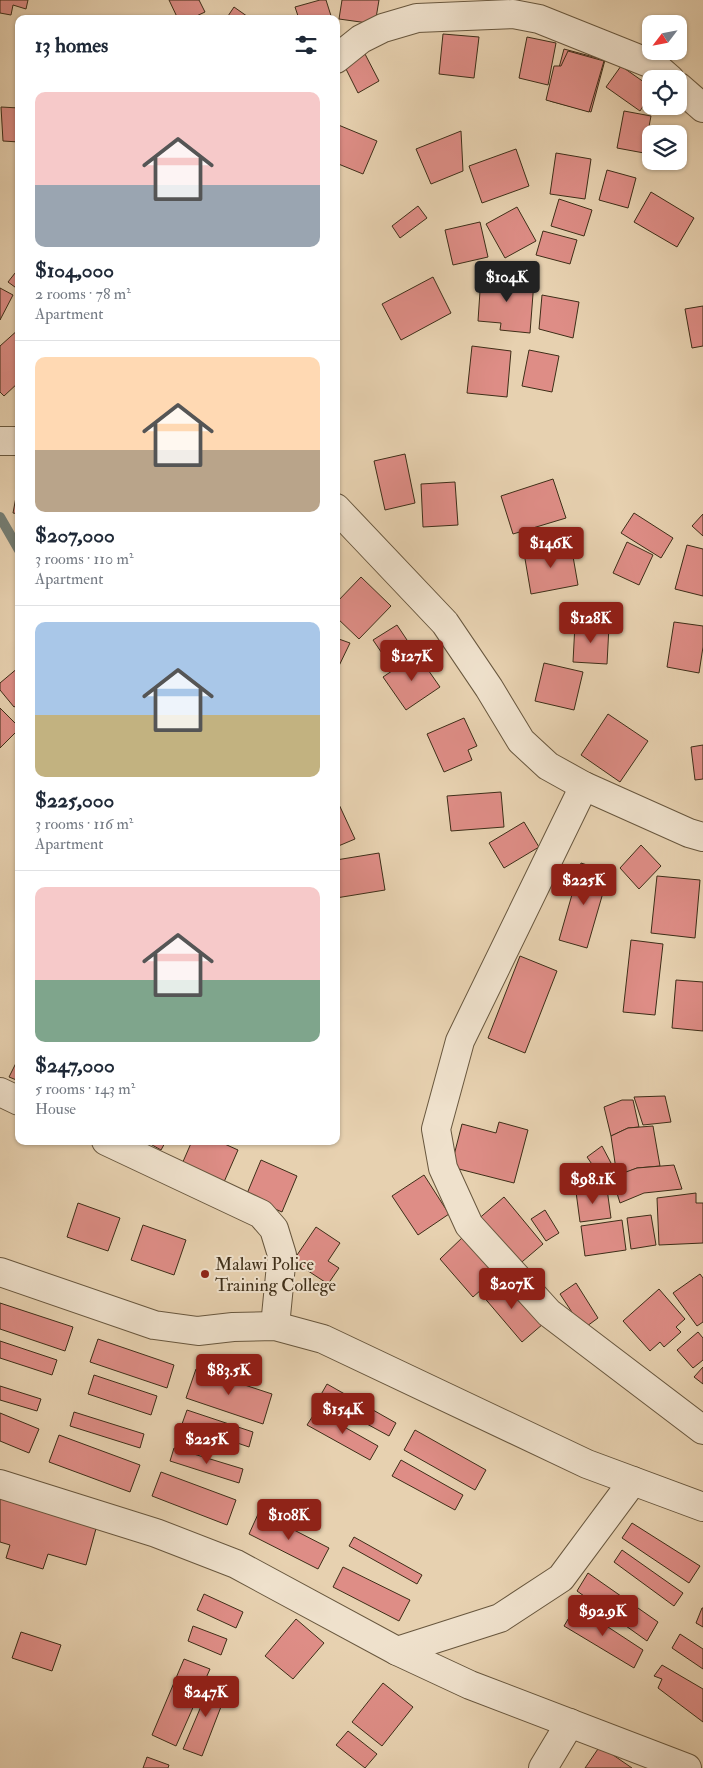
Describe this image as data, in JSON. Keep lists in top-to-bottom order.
{
  "places": ["Malawi Police Training College"],
  "north": "bottom left",
  "page": {
    "heading": "13 homes",
    "list": [
      {
        "name": "$104,000",
        "note": "2 rooms · 78 m² · Apartment"
      },
      {
        "name": "$207,000",
        "note": "3 rooms · 110 m² · Apartment"
      },
      {
        "name": "$225,000",
        "note": "3 rooms · 116 m² · Apartment"
      },
      {
        "name": "$247,000",
        "note": "5 rooms · 143 m² · House"
      }
    ],
    "price": [
      "$104K",
      "$146K",
      "$128K",
      "$127K",
      "$225K",
      "$98.1K",
      "$207K",
      "$83.5K",
      "$154K",
      "$225K",
      "$108K",
      "$92.9K",
      "$247K"
    ]
  }
}
